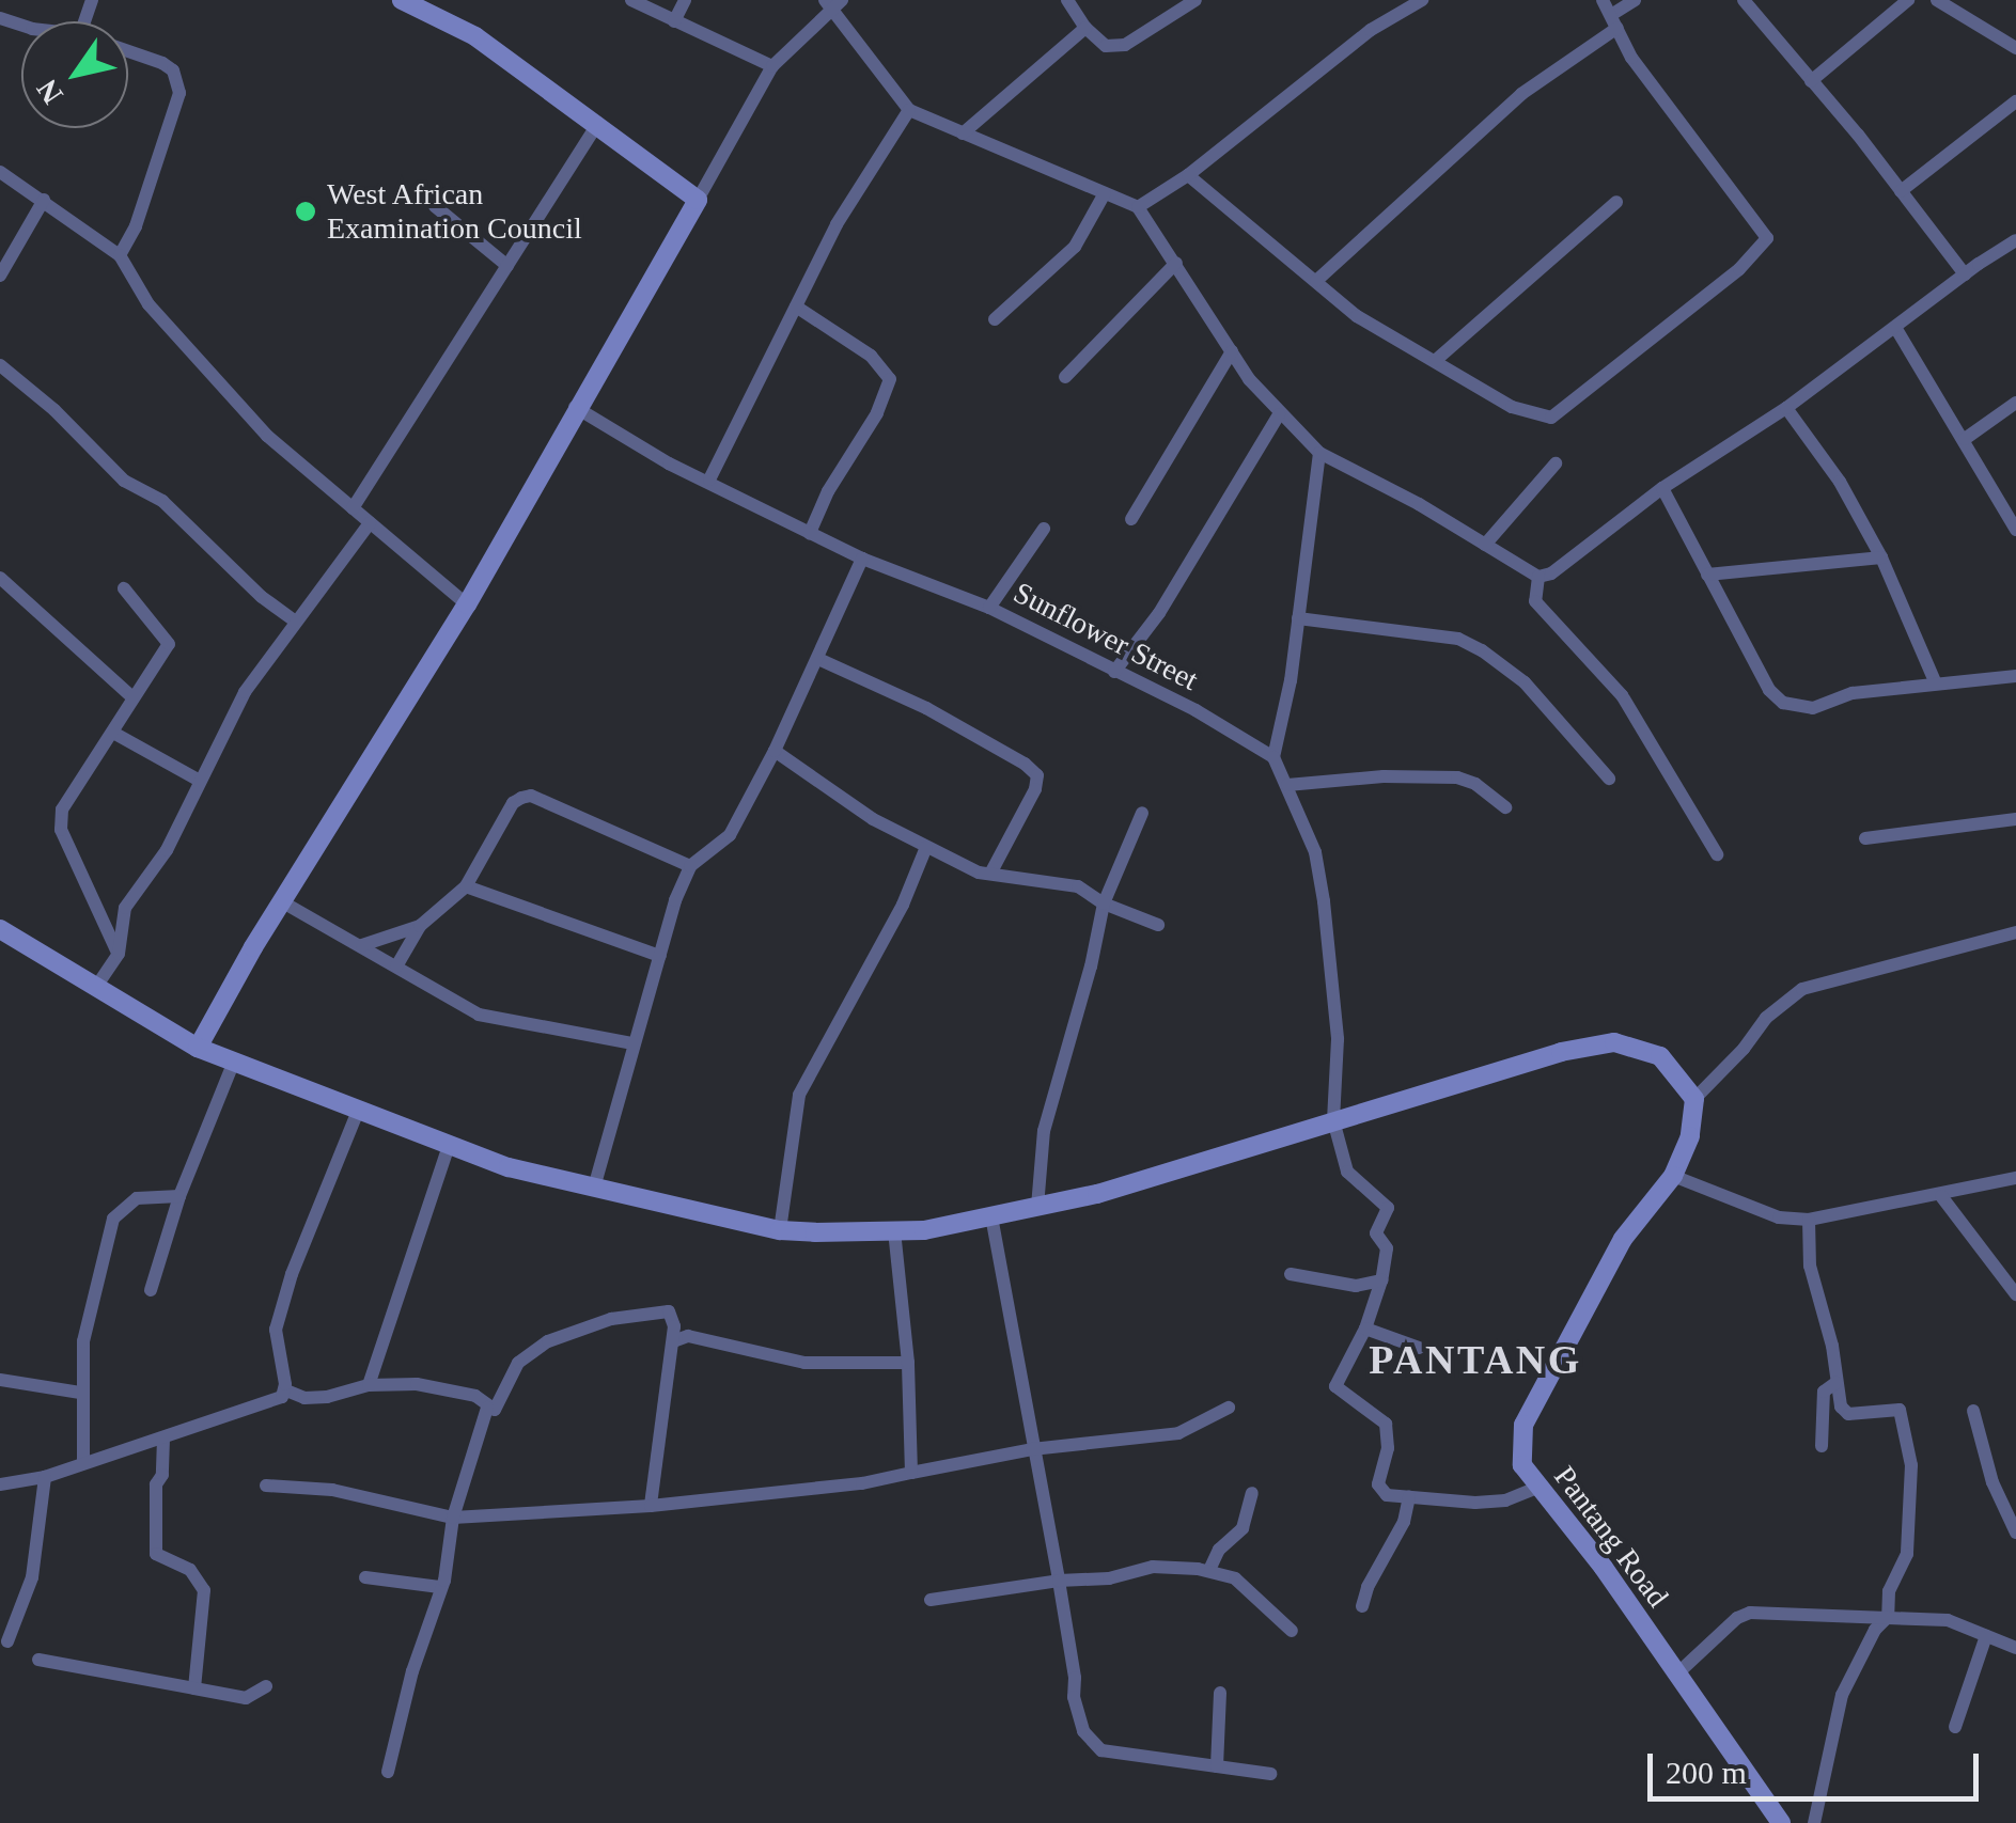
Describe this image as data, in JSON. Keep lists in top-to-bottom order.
{
  "streets": {
    "street": ["Sunflower Street", "Pantang Road"]
  },
  "districts": ["PANTANG"],
  "places": ["West African Examination Council"],
  "scale_bar": "200 m",
  "north": "bottom left"
}
